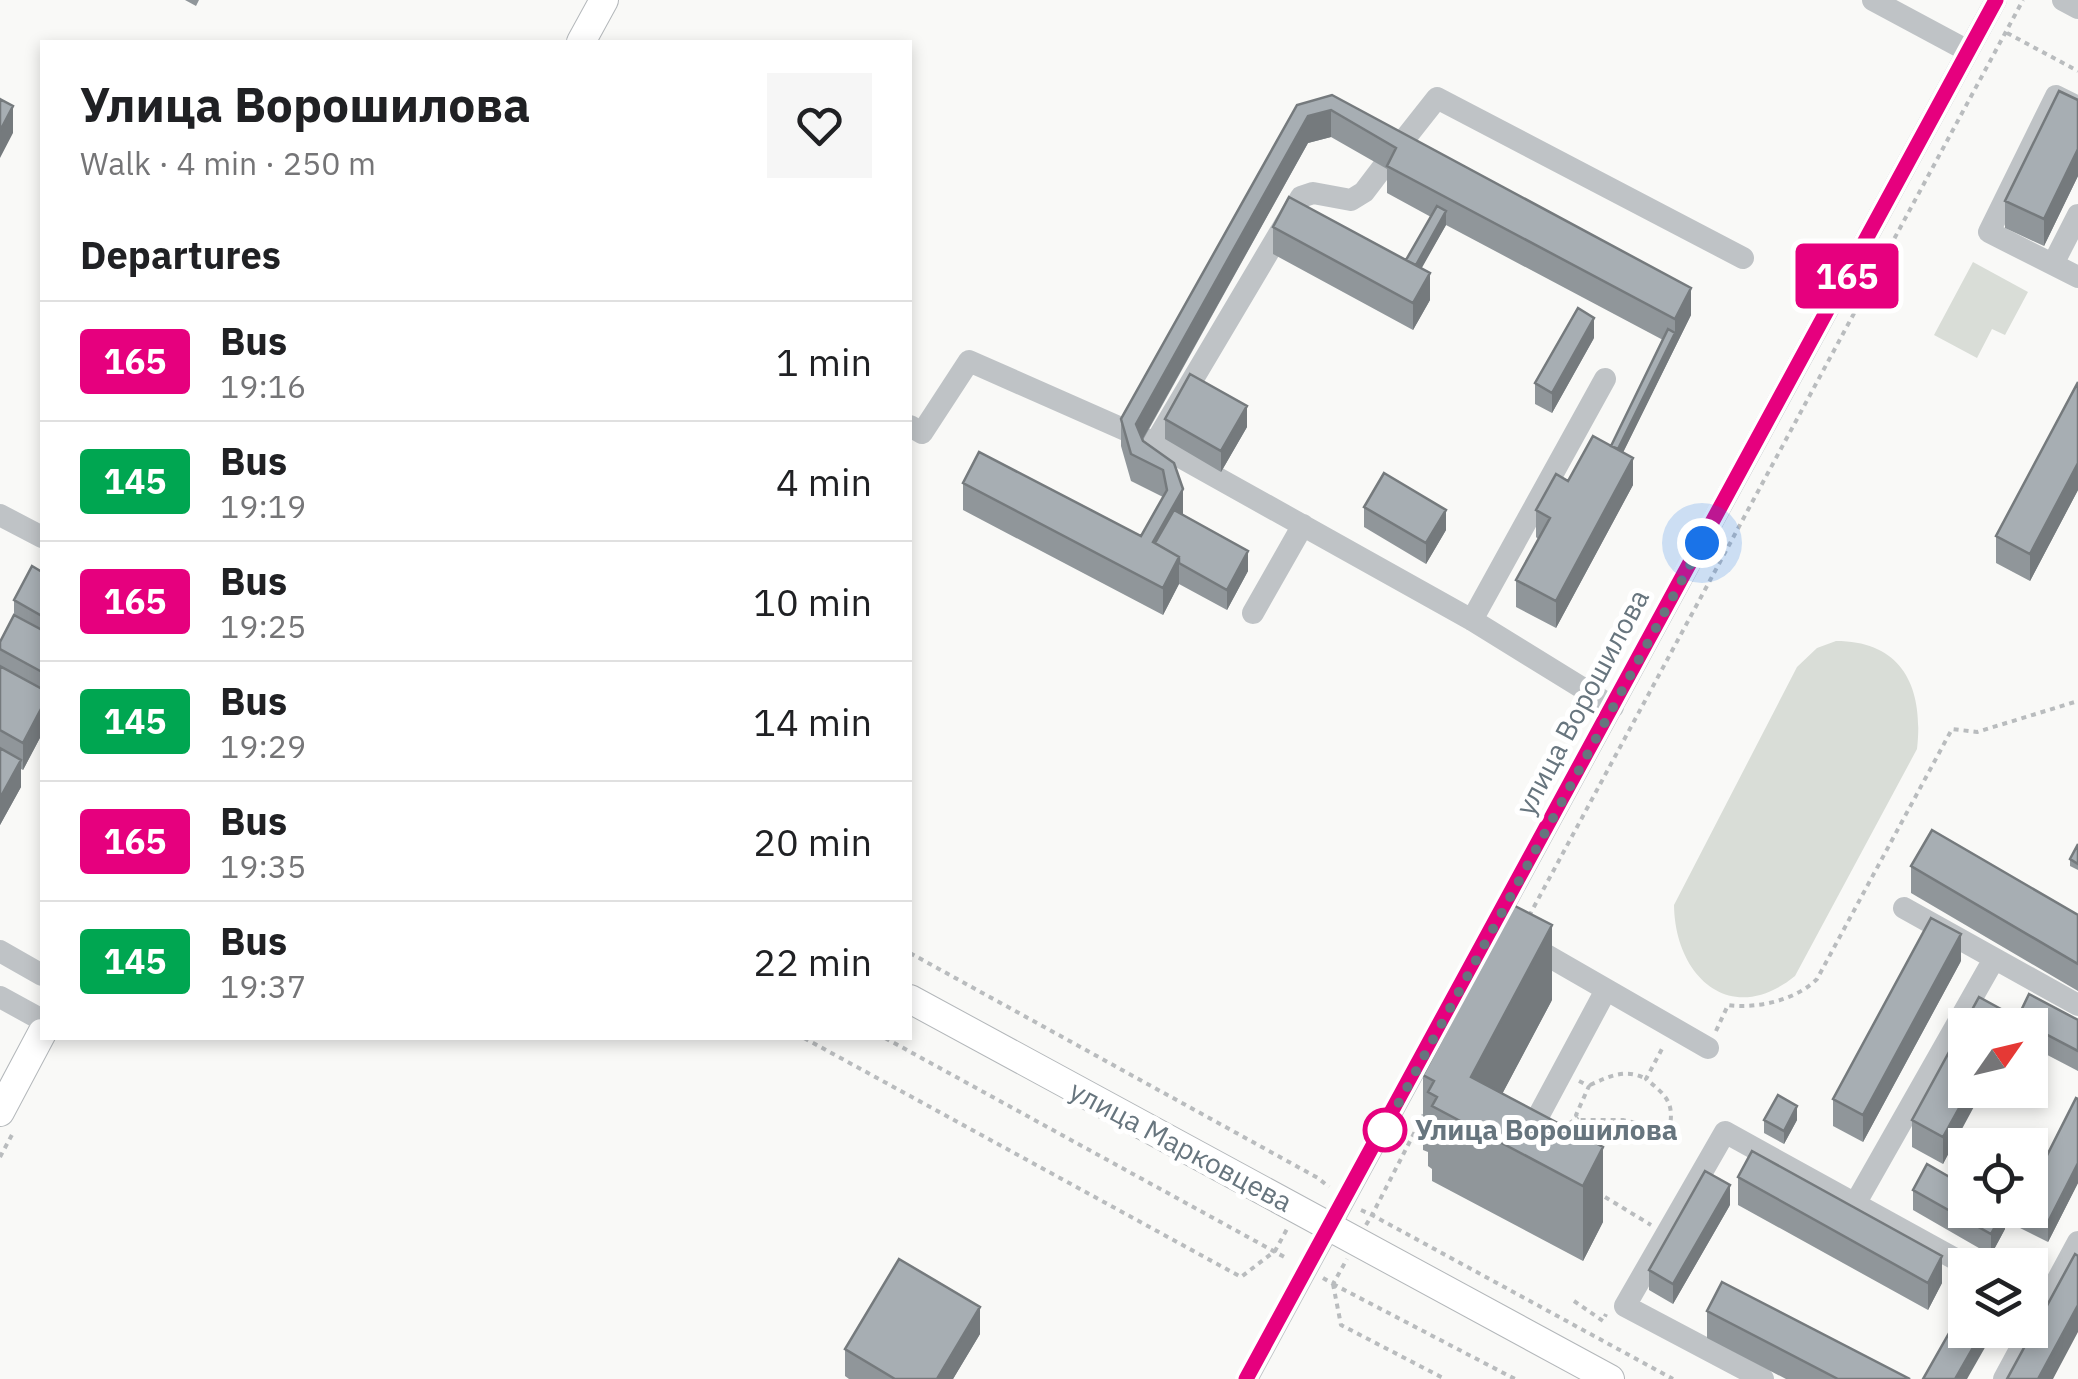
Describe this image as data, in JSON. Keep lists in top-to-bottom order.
{
  "streets": {
    "main road": ["улица Марковцева"],
    "street": ["улица Ворошилова"]
  },
  "crossings": [
    ["улица Ворошилова", "улица Марковцева"]
  ],
  "places": ["Улица Ворошилова"],
  "lines": ["bus line 165"],
  "north": "top right",
  "page": {
    "on_map": "165",
    "heading": [
      ["Улица Ворошилова", "Walk · 4 min · 250 m"],
      "Departures"
    ],
    "list": [
      {
        "mark": "165",
        "name": "Bus",
        "note": "19:16",
        "value": "1 min"
      },
      {
        "mark": "145",
        "name": "Bus",
        "note": "19:19",
        "value": "4 min"
      },
      {
        "mark": "165",
        "name": "Bus",
        "note": "19:25",
        "value": "10 min"
      },
      {
        "mark": "145",
        "name": "Bus",
        "note": "19:29",
        "value": "14 min"
      },
      {
        "mark": "165",
        "name": "Bus",
        "note": "19:35",
        "value": "20 min"
      },
      {
        "mark": "145",
        "name": "Bus",
        "note": "19:37",
        "value": "22 min"
      }
    ]
  }
}
